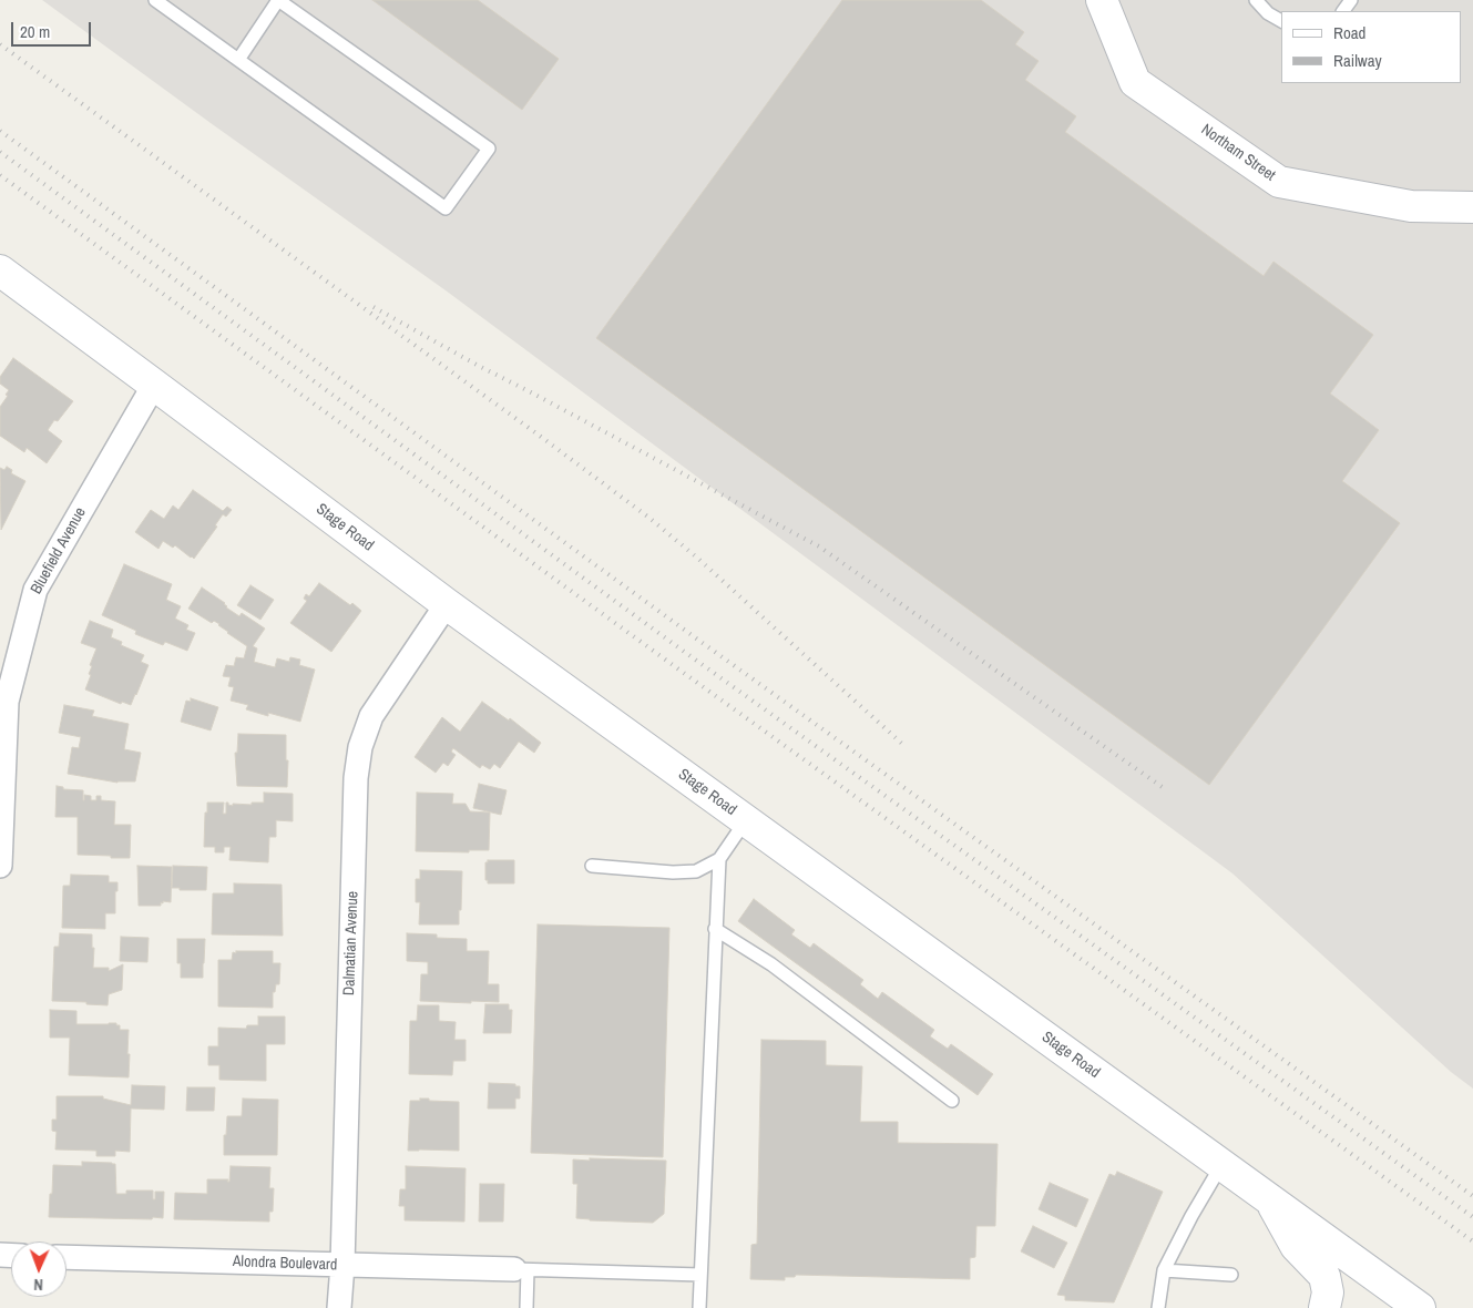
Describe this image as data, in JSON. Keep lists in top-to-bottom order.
{
  "streets": {
    "main road": ["Northam Street", "Stage Road"],
    "street": ["Bluefield Avenue", "Dalmatian Avenue", "Alondra Boulevard"]
  },
  "crossings": [
    ["Stage Road", "Bluefield Avenue"],
    ["Stage Road", "Dalmatian Avenue"],
    ["Dalmatian Avenue", "Alondra Boulevard"]
  ],
  "legend": ["Road", "Railway"],
  "scale_bar": "20 m",
  "north": "bottom"
}
